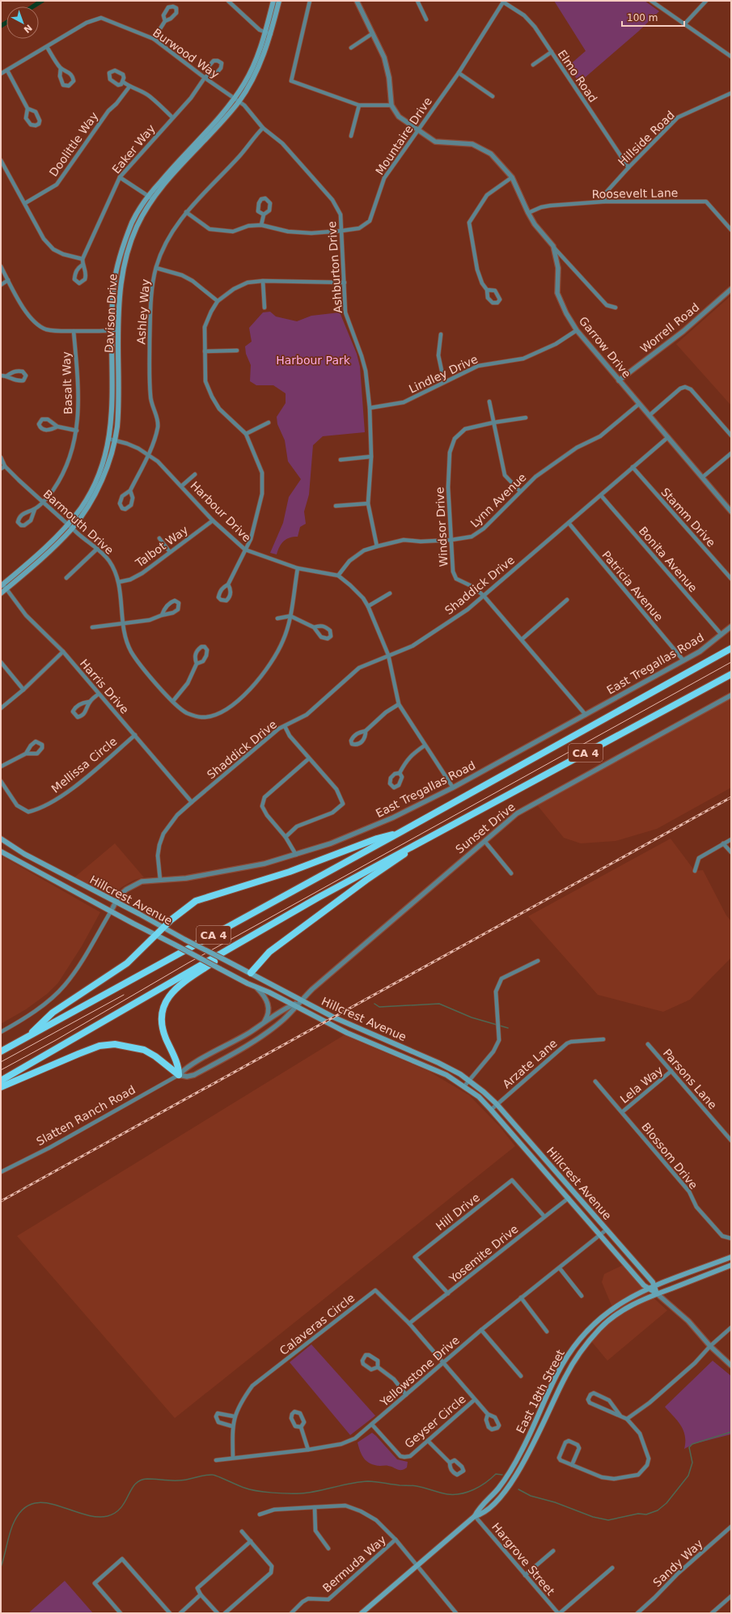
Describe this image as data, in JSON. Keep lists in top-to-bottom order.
{
  "streets": {
    "highway": ["CA 4"],
    "main road": ["Davison Drive", "Hillcrest Avenue", "East 18th Street"],
    "street": [
      "Burwood Way",
      "Elmo Road",
      "Mountaire Drive",
      "Hillside Road",
      "Doolittle Way",
      "Eaker Way",
      "Roosevelt Lane",
      "Ashburton Drive",
      "Ashley Way",
      "Worrell Road",
      "Garrow Drive",
      "Lindley Drive",
      "Basalt Way",
      "Lynn Avenue",
      "Harbour Drive",
      "Stamm Drive",
      "Barmouth Drive",
      "Windsor Drive",
      "Talbot Way",
      "Bonita Avenue",
      "Shaddick Drive",
      "Patricia Avenue",
      "East Tregallas Road",
      "Harris Drive",
      "Mellissa Circle",
      "Sunset Drive",
      "Arzate Lane",
      "Parsons Lane",
      "Lela Way",
      "Slatten Ranch Road",
      "Blossom Drive",
      "Hill Drive",
      "Yosemite Drive",
      "Calaveras Circle",
      "Yellowstone Drive",
      "Geyser Circle",
      "Hargrove Street",
      "Sandy Way",
      "Bermuda Way"
    ]
  },
  "crossings": [
    ["Burwood Way", "Eaker Way"],
    ["Burwood Way", "Ashburton Drive"],
    ["Burwood Way", "Davison Drive"],
    ["Elmo Road", "Mountaire Drive"],
    ["Elmo Road", "Hillside Road"],
    ["Mountaire Drive", "Ashburton Drive"],
    ["Mountaire Drive", "Ashley Way"],
    ["Mountaire Drive", "Garrow Drive"],
    ["Hillside Road", "Roosevelt Lane"],
    ["Roosevelt Lane", "Garrow Drive"],
    ["Ashburton Drive", "Ashley Way"],
    ["Ashburton Drive", "Davison Drive"],
    ["Ashburton Drive", "Lindley Drive"],
    ["Ashburton Drive", "Lynn Avenue"],
    ["Ashley Way", "Harbour Drive"],
    ["Davison Drive", "Harbour Drive"],
    ["Davison Drive", "Barmouth Drive"],
    ["Davison Drive", "Harris Drive"],
    ["Worrell Road", "Garrow Drive"],
    ["Garrow Drive", "Lindley Drive"],
    ["Garrow Drive", "Lynn Avenue"],
    ["Garrow Drive", "Shaddick Drive"],
    ["Basalt Way", "Barmouth Drive"],
    ["Lynn Avenue", "Harbour Drive"],
    ["Lynn Avenue", "Windsor Drive"],
    ["Harbour Drive", "Barmouth Drive"],
    ["Harbour Drive", "Talbot Way"],
    ["Harbour Drive", "Shaddick Drive"],
    ["Harbour Drive", "East Tregallas Road"],
    ["Stamm Drive", "Shaddick Drive"],
    ["Barmouth Drive", "Talbot Way"],
    ["Windsor Drive", "Shaddick Drive"],
    ["Windsor Drive", "East Tregallas Road"],
    ["Bonita Avenue", "Shaddick Drive"],
    ["Bonita Avenue", "East Tregallas Road"],
    ["Shaddick Drive", "Patricia Avenue"],
    ["Shaddick Drive", "East Tregallas Road"],
    ["Shaddick Drive", "Harris Drive"],
    ["Patricia Avenue", "East Tregallas Road"],
    ["East Tregallas Road", "Hillcrest Avenue"],
    ["Harris Drive", "Mellissa Circle"],
    ["Sunset Drive", "Hillcrest Avenue"],
    ["Sunset Drive", "Slatten Ranch Road"],
    ["Hillcrest Avenue", "Arzate Lane"],
    ["Hillcrest Avenue", "Slatten Ranch Road"],
    ["Hillcrest Avenue", "Yosemite Drive"],
    ["Hillcrest Avenue", "Yellowstone Drive"],
    ["Hillcrest Avenue", "East 18th Street"],
    ["Parsons Lane", "Lela Way"],
    ["Lela Way", "Blossom Drive"],
    ["Hill Drive", "Yosemite Drive"],
    ["Yosemite Drive", "Calaveras Circle"],
    ["Calaveras Circle", "Yellowstone Drive"],
    ["Calaveras Circle", "Geyser Circle"],
    ["Yellowstone Drive", "Geyser Circle"],
    ["East 18th Street", "Hargrove Street"]
  ],
  "parks": ["Harbour Park"],
  "scale_bar": "100 m",
  "north": "bottom right"
}
